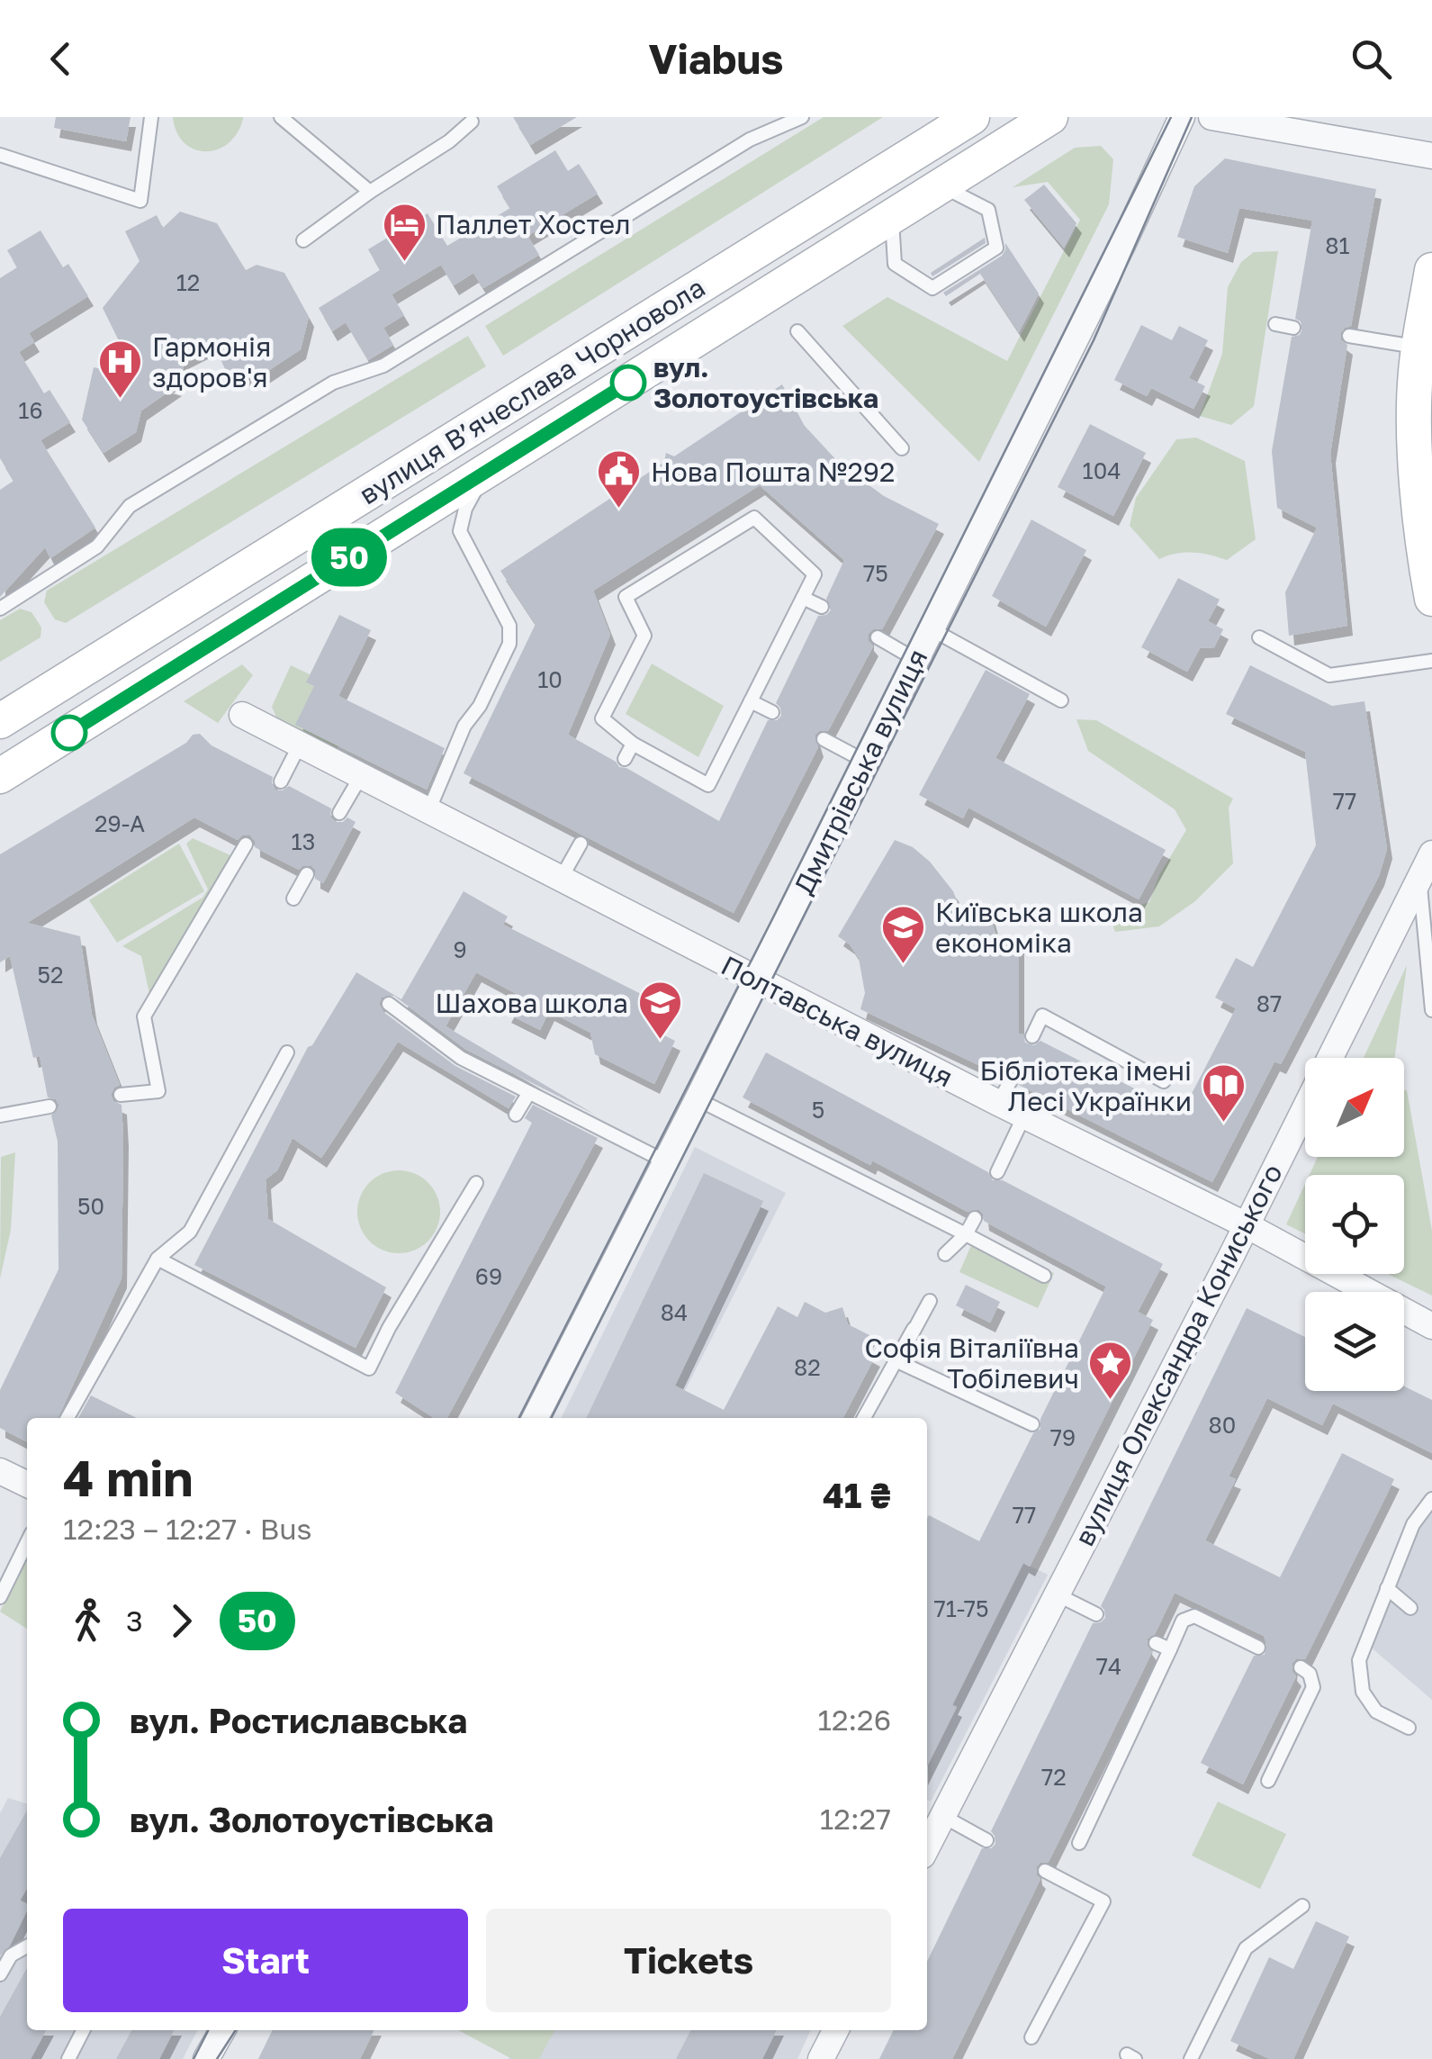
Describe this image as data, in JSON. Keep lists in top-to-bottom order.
{
  "streets": {
    "main road": ["вулиця Вʼячеслава Чорновола"],
    "street": ["Дмитрівська вулиця", "Полтавська вулиця", "вулиця Олександра Кониського"]
  },
  "crossings": [
    ["Дмитрівська вулиця", "Полтавська вулиця"],
    ["Полтавська вулиця", "вулиця Олександра Кониського"]
  ],
  "places": {
    "hotel": ["Паллет Хостел"],
    "other": ["вул. Золотоустiвська"],
    "hospital": ["Гармонія здоров'я"],
    "public building": ["Нова Пошта №292"],
    "school or university": ["Київська школа економіка", "Шахова школа"],
    "library": ["Бібліотека імені Лесі Українки"],
    "place": ["Софія Віталіївна Тобілевич"]
  },
  "lines": ["bus line 50"],
  "house_numbers": [
    "81",
    "12",
    "16",
    "104",
    "75",
    "10",
    "77",
    "29-А",
    "13",
    "9",
    "52",
    "87",
    "5",
    "50",
    "69",
    "84",
    "82",
    "80",
    "79",
    "77",
    "71-75",
    "74",
    "72"
  ],
  "north": "top right",
  "page": {
    "header": "Viabus",
    "on_map": "50",
    "heading": ["4 min", "12:23 – 12:27 · Bus", "41 ₴"],
    "legs": ["3", "50"],
    "list": [
      {
        "name": "вул. Ростиславська",
        "value": "12:26"
      },
      {
        "name": "вул. Золотоустiвська",
        "value": "12:27"
      }
    ],
    "buttons": ["Start", "Tickets"]
  }
}
